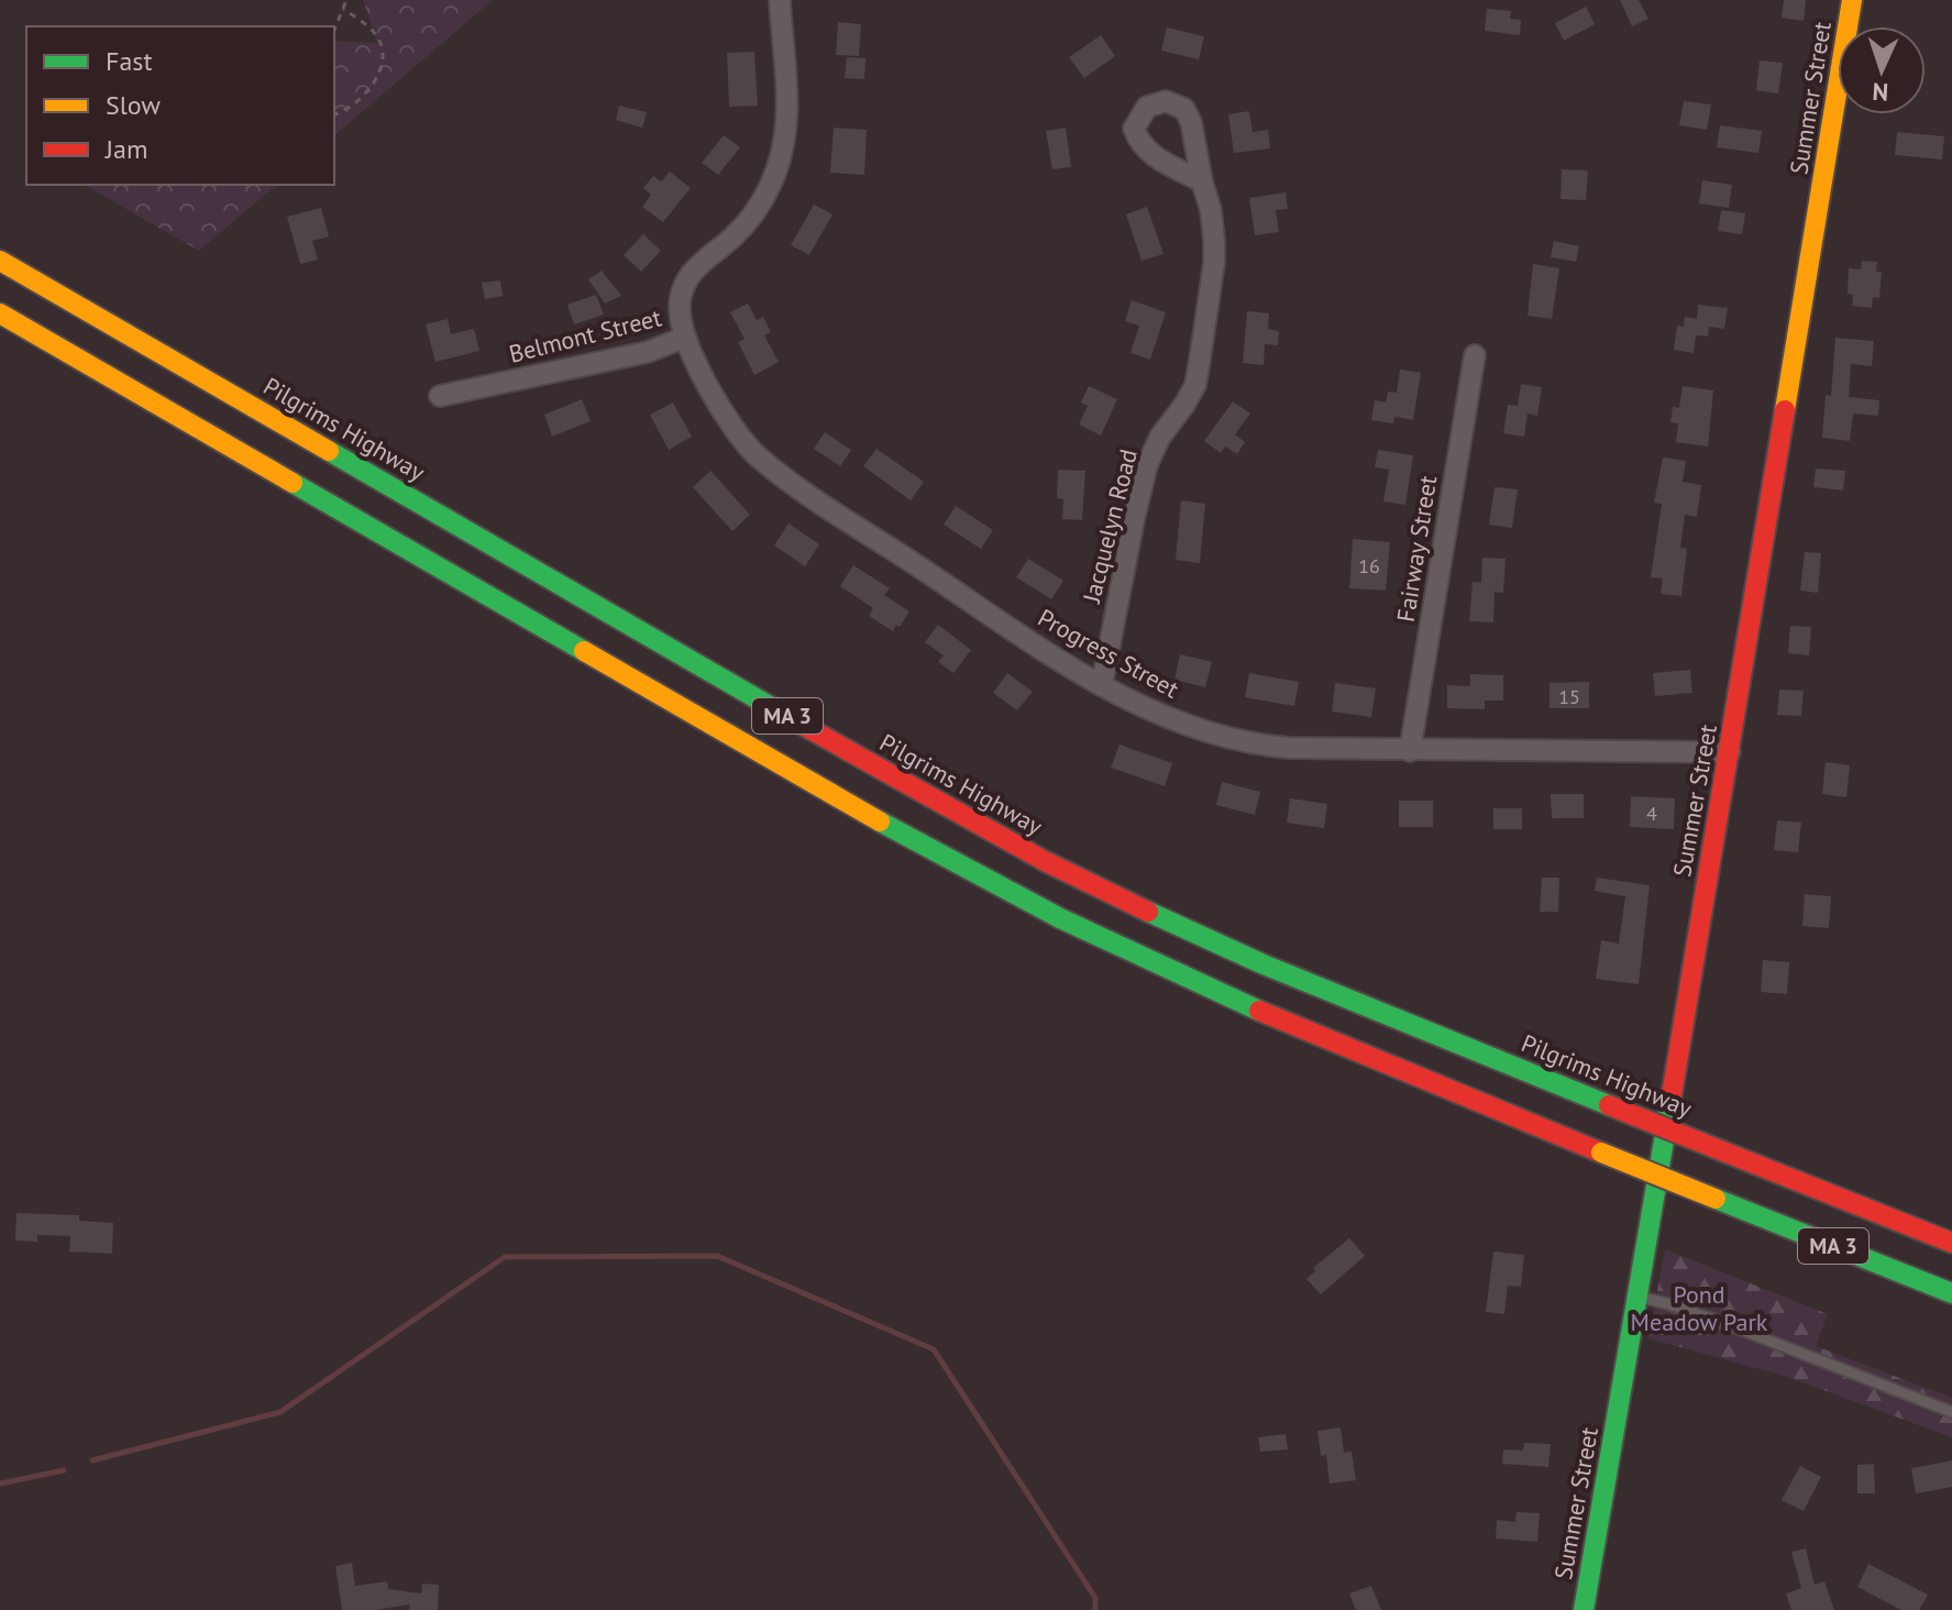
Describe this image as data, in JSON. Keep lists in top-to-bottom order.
{
  "streets": {
    "main road": ["Summer Street", "Pilgrims Highway", "MA 3"],
    "street": [
      "Belmont Street",
      "Jacquelyn Road",
      "Fairway Street",
      "Progress Street"
    ]
  },
  "crossings": [
    ["Summer Street", "Progress Street"],
    ["Belmont Street", "Progress Street"],
    ["Jacquelyn Road", "Progress Street"],
    ["Fairway Street", "Progress Street"]
  ],
  "parks": ["Pond Meadow Park"],
  "house_numbers": ["16", "15", "4"],
  "legend": ["Fast", "Slow", "Jam"],
  "north": "bottom"
}
